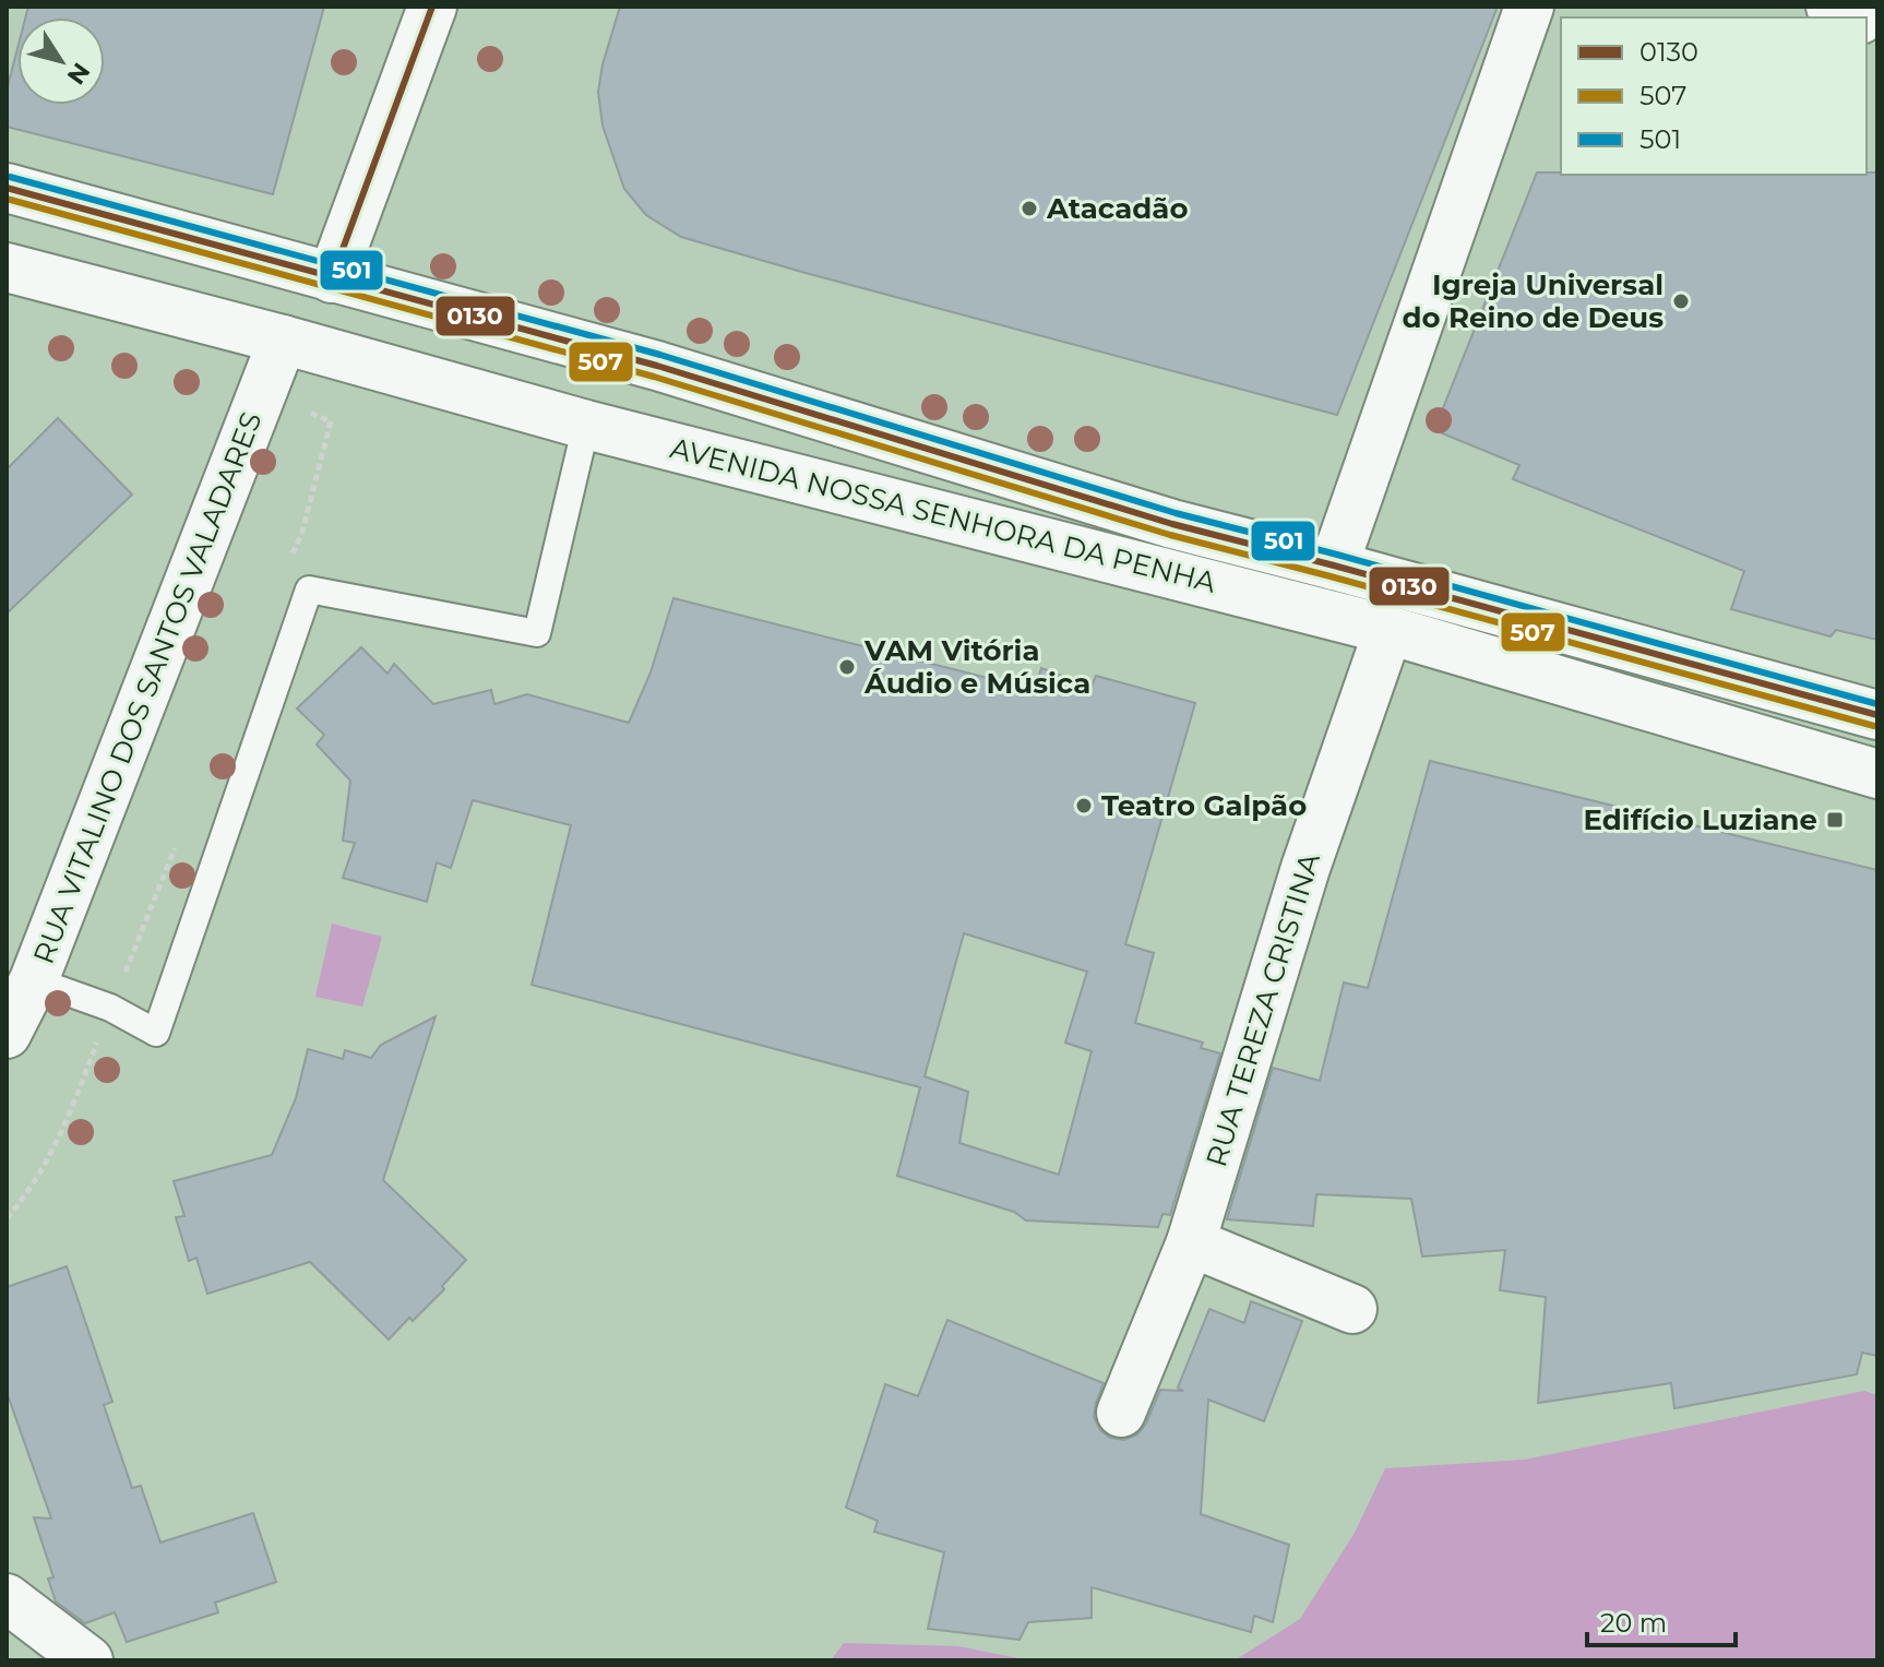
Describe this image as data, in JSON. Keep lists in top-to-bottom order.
{
  "streets": {
    "main road": ["AVENIDA NOSSA SENHORA DA PENHA", "RUA VITALINO DOS SANTOS VALADARES", "RUA TEREZA CRISTINA"]
  },
  "crossings": [
    ["AVENIDA NOSSA SENHORA DA PENHA", "RUA VITALINO DOS SANTOS VALADARES"],
    ["AVENIDA NOSSA SENHORA DA PENHA", "RUA TEREZA CRISTINA"]
  ],
  "places": {
    "other": [
      "Atacadão",
      "Igreja Universal do Reino de Deus",
      "VAM Vitória Áudio e Música",
      "Teatro Galpão"
    ],
    "transit": ["Edifício Luziane"]
  },
  "lines": ["transit line 0130", "transit line 501", "transit line 507"],
  "legend": ["0130", "507", "501"],
  "scale_bar": "20 m",
  "north": "bottom right"
}
